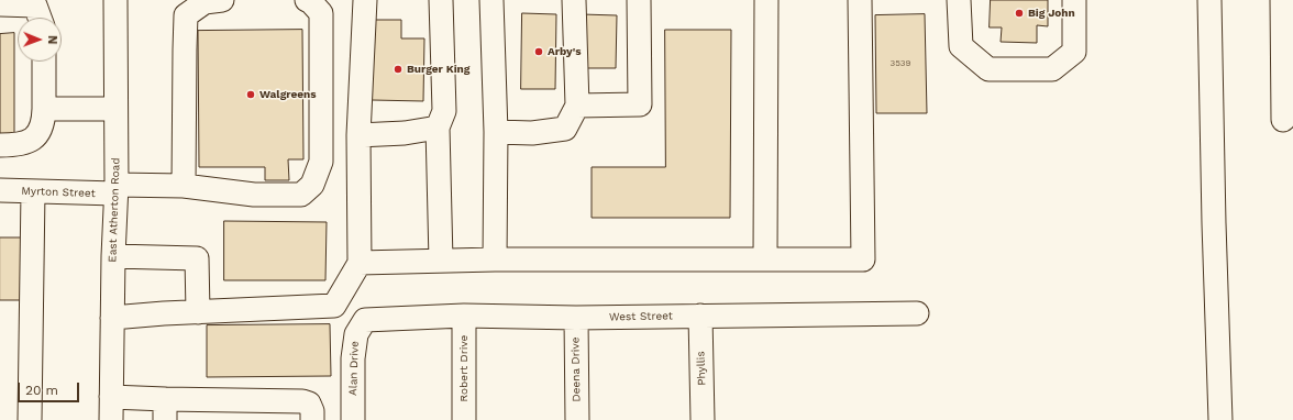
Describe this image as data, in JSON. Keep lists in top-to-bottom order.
{
  "streets": {
    "street": [
      "Myrton Street",
      "East Atherton Road",
      "West Street",
      "Alan Drive",
      "Robert Drive",
      "Phyllis",
      "Deena Drive"
    ]
  },
  "crossings": [
    ["Myrton Street", "East Atherton Road"],
    ["West Street", "Alan Drive"],
    ["West Street", "Robert Drive"],
    ["West Street", "Phyllis"],
    ["West Street", "Deena Drive"]
  ],
  "places": [
    "Big John",
    "Arby's",
    "Burger King",
    "Walgreens"
  ],
  "house_numbers": ["3539"],
  "scale_bar": "20 m",
  "north": "right"
}
